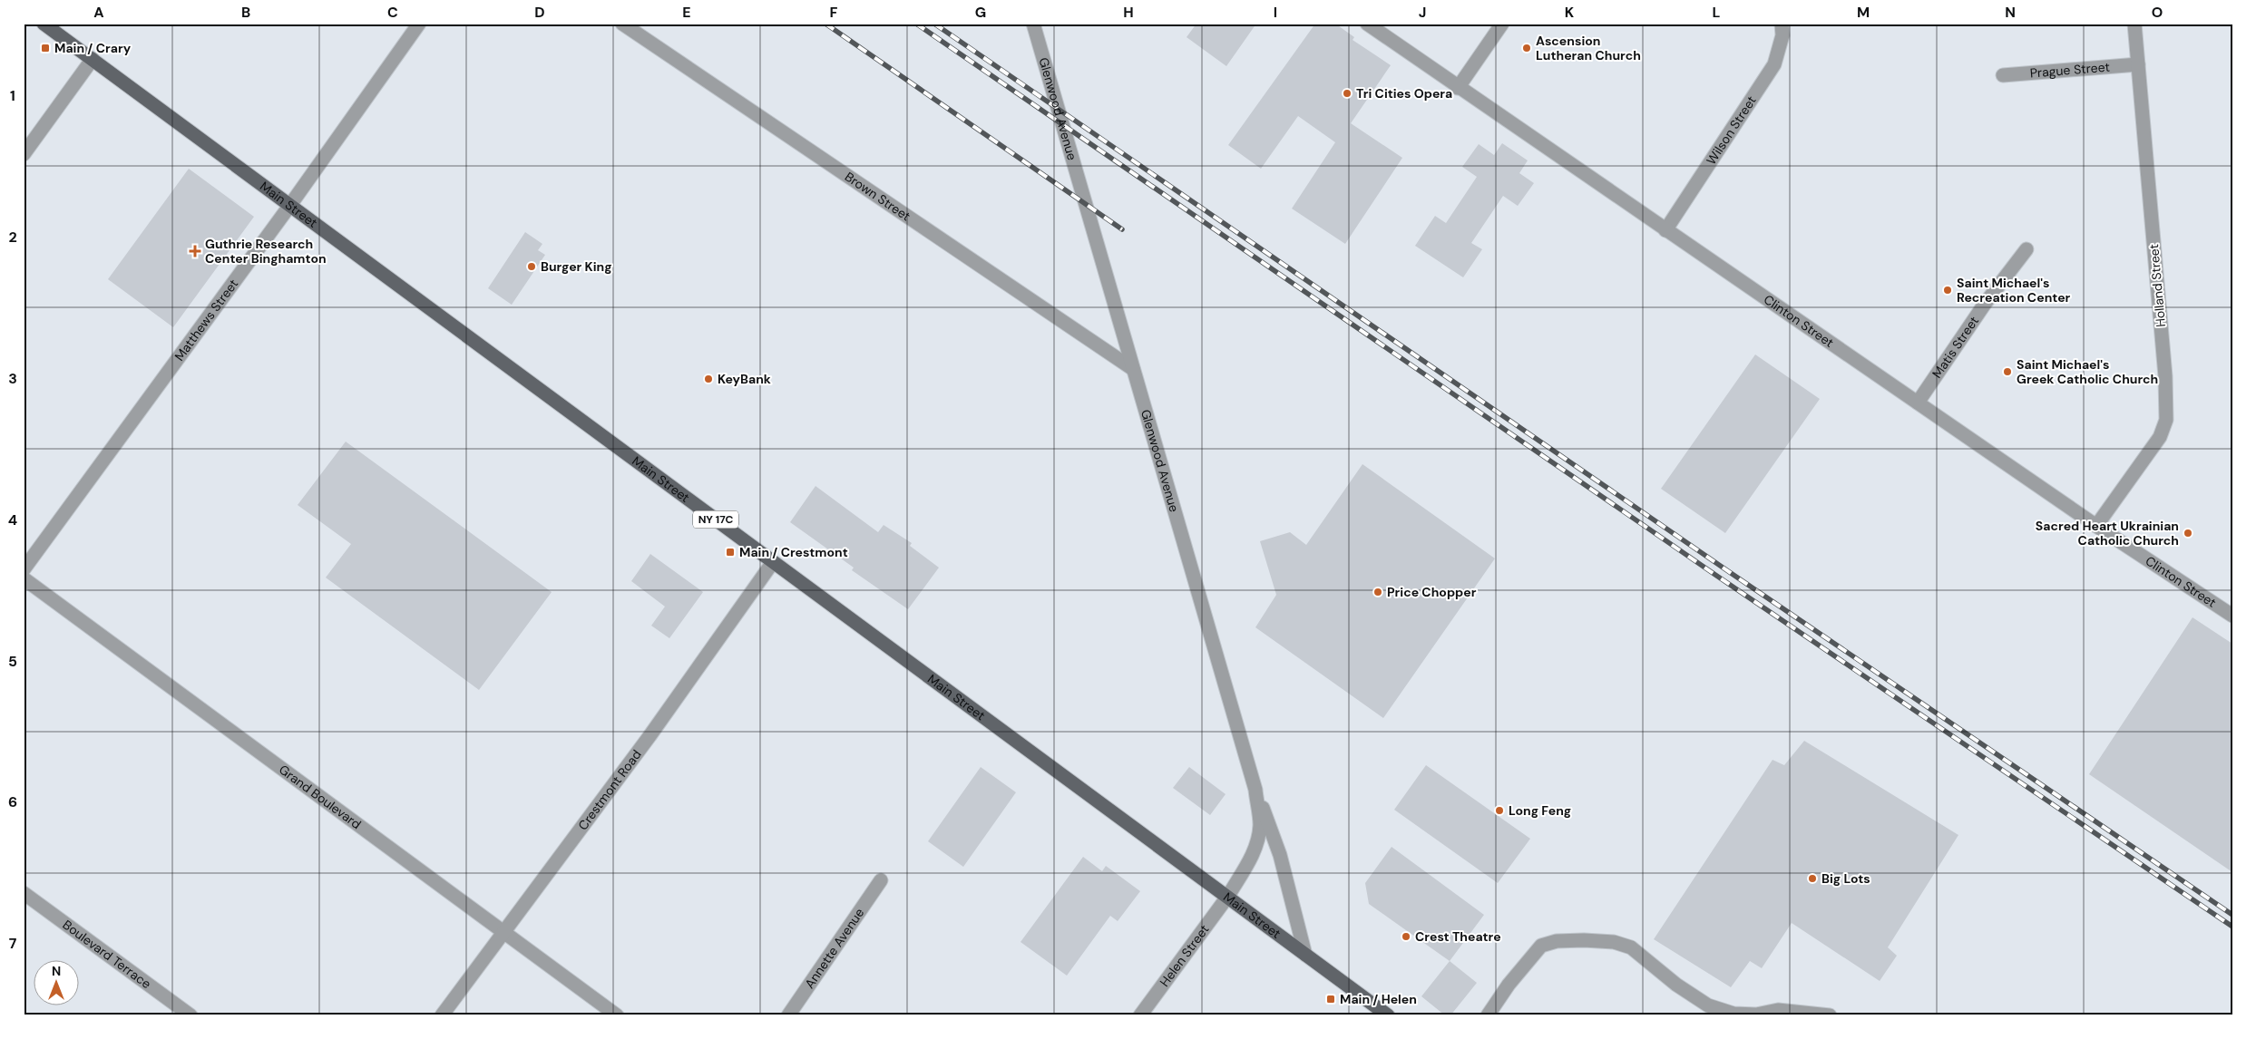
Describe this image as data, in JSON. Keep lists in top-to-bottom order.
{
  "streets": {
    "main road": ["Main Street", "NY 17C"],
    "street": [
      "Prague Street",
      "Glenwood Avenue",
      "Wilson Street",
      "Brown Street",
      "Holland Street",
      "Matthews Street",
      "Clinton Street",
      "Matis Street",
      "Crestmont Road",
      "Grand Boulevard",
      "Annette Avenue",
      "Boulevard Terrace",
      "Helen Street"
    ]
  },
  "crossings": [
    ["Prague Street", "Holland Street"],
    ["Glenwood Avenue", "Brown Street"],
    ["Glenwood Avenue", "Main Street"],
    ["Glenwood Avenue", "Helen Street"],
    ["Wilson Street", "Clinton Street"],
    ["Main Street", "Matthews Street"],
    ["Main Street", "Crestmont Road"],
    ["Main Street", "Helen Street"],
    ["Holland Street", "Clinton Street"],
    ["Clinton Street", "Matis Street"],
    ["Crestmont Road", "Grand Boulevard"]
  ],
  "places": {
    "transit": ["Main / Crary", "Main / Crestmont", "Main / Helen"],
    "other": [
      "Ascension Lutheran Church",
      "Tri Cities Opera",
      "Burger King",
      "Saint Michael's Recreation Center",
      "Saint Michael's Greek Catholic Church",
      "KeyBank",
      "Sacred Heart Ukrainian Catholic Church",
      "Price Chopper",
      "Long Feng",
      "Big Lots",
      "Crest Theatre"
    ],
    "health": ["Guthrie Research Center Binghamton"]
  },
  "north": "top",
  "grid": {
    "columns": [
      "A",
      "B",
      "C",
      "D",
      "E",
      "F",
      "G",
      "H",
      "I",
      "J",
      "K",
      "L",
      "M",
      "N",
      "O"
    ],
    "rows": [
      "1",
      "2",
      "3",
      "4",
      "5",
      "6",
      "7"
    ]
  }
}
